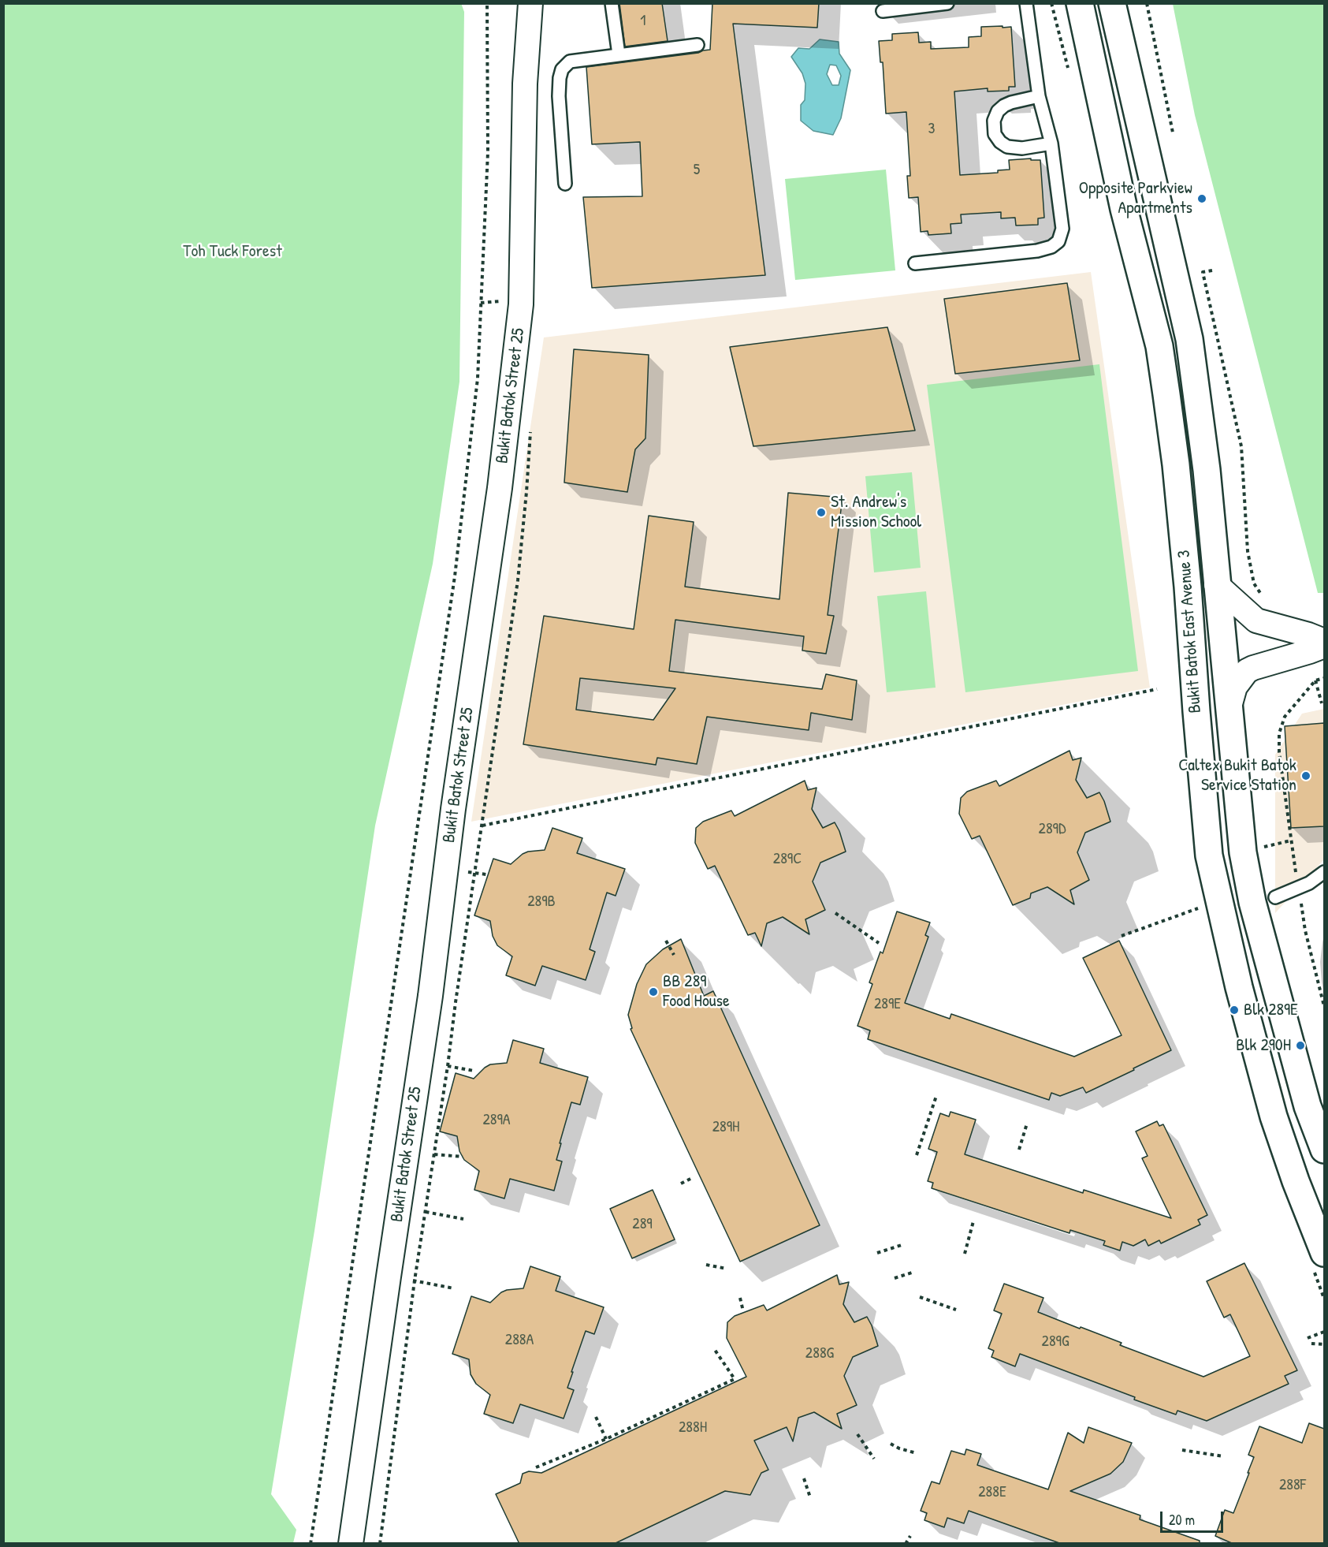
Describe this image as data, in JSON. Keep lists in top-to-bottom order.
{
  "streets": {
    "main road": ["Bukit Batok East Avenue 3"],
    "street": ["Bukit Batok Street 25"]
  },
  "parks": ["Toh Tuck Forest"],
  "places": [
    "Opposite Parkview Apartments",
    "St. Andrew's Mission School",
    "Caltex Bukit Batok Service Station",
    "BB 289 Food House",
    "Blk 289E",
    "Blk 290H"
  ],
  "house_numbers": [
    "1",
    "3",
    "5",
    "289D",
    "289C",
    "289B",
    "289E",
    "289A",
    "289H",
    "289",
    "288A",
    "289G",
    "288G",
    "288H",
    "288F",
    "288E"
  ],
  "scale_bar": "20 m"
}
